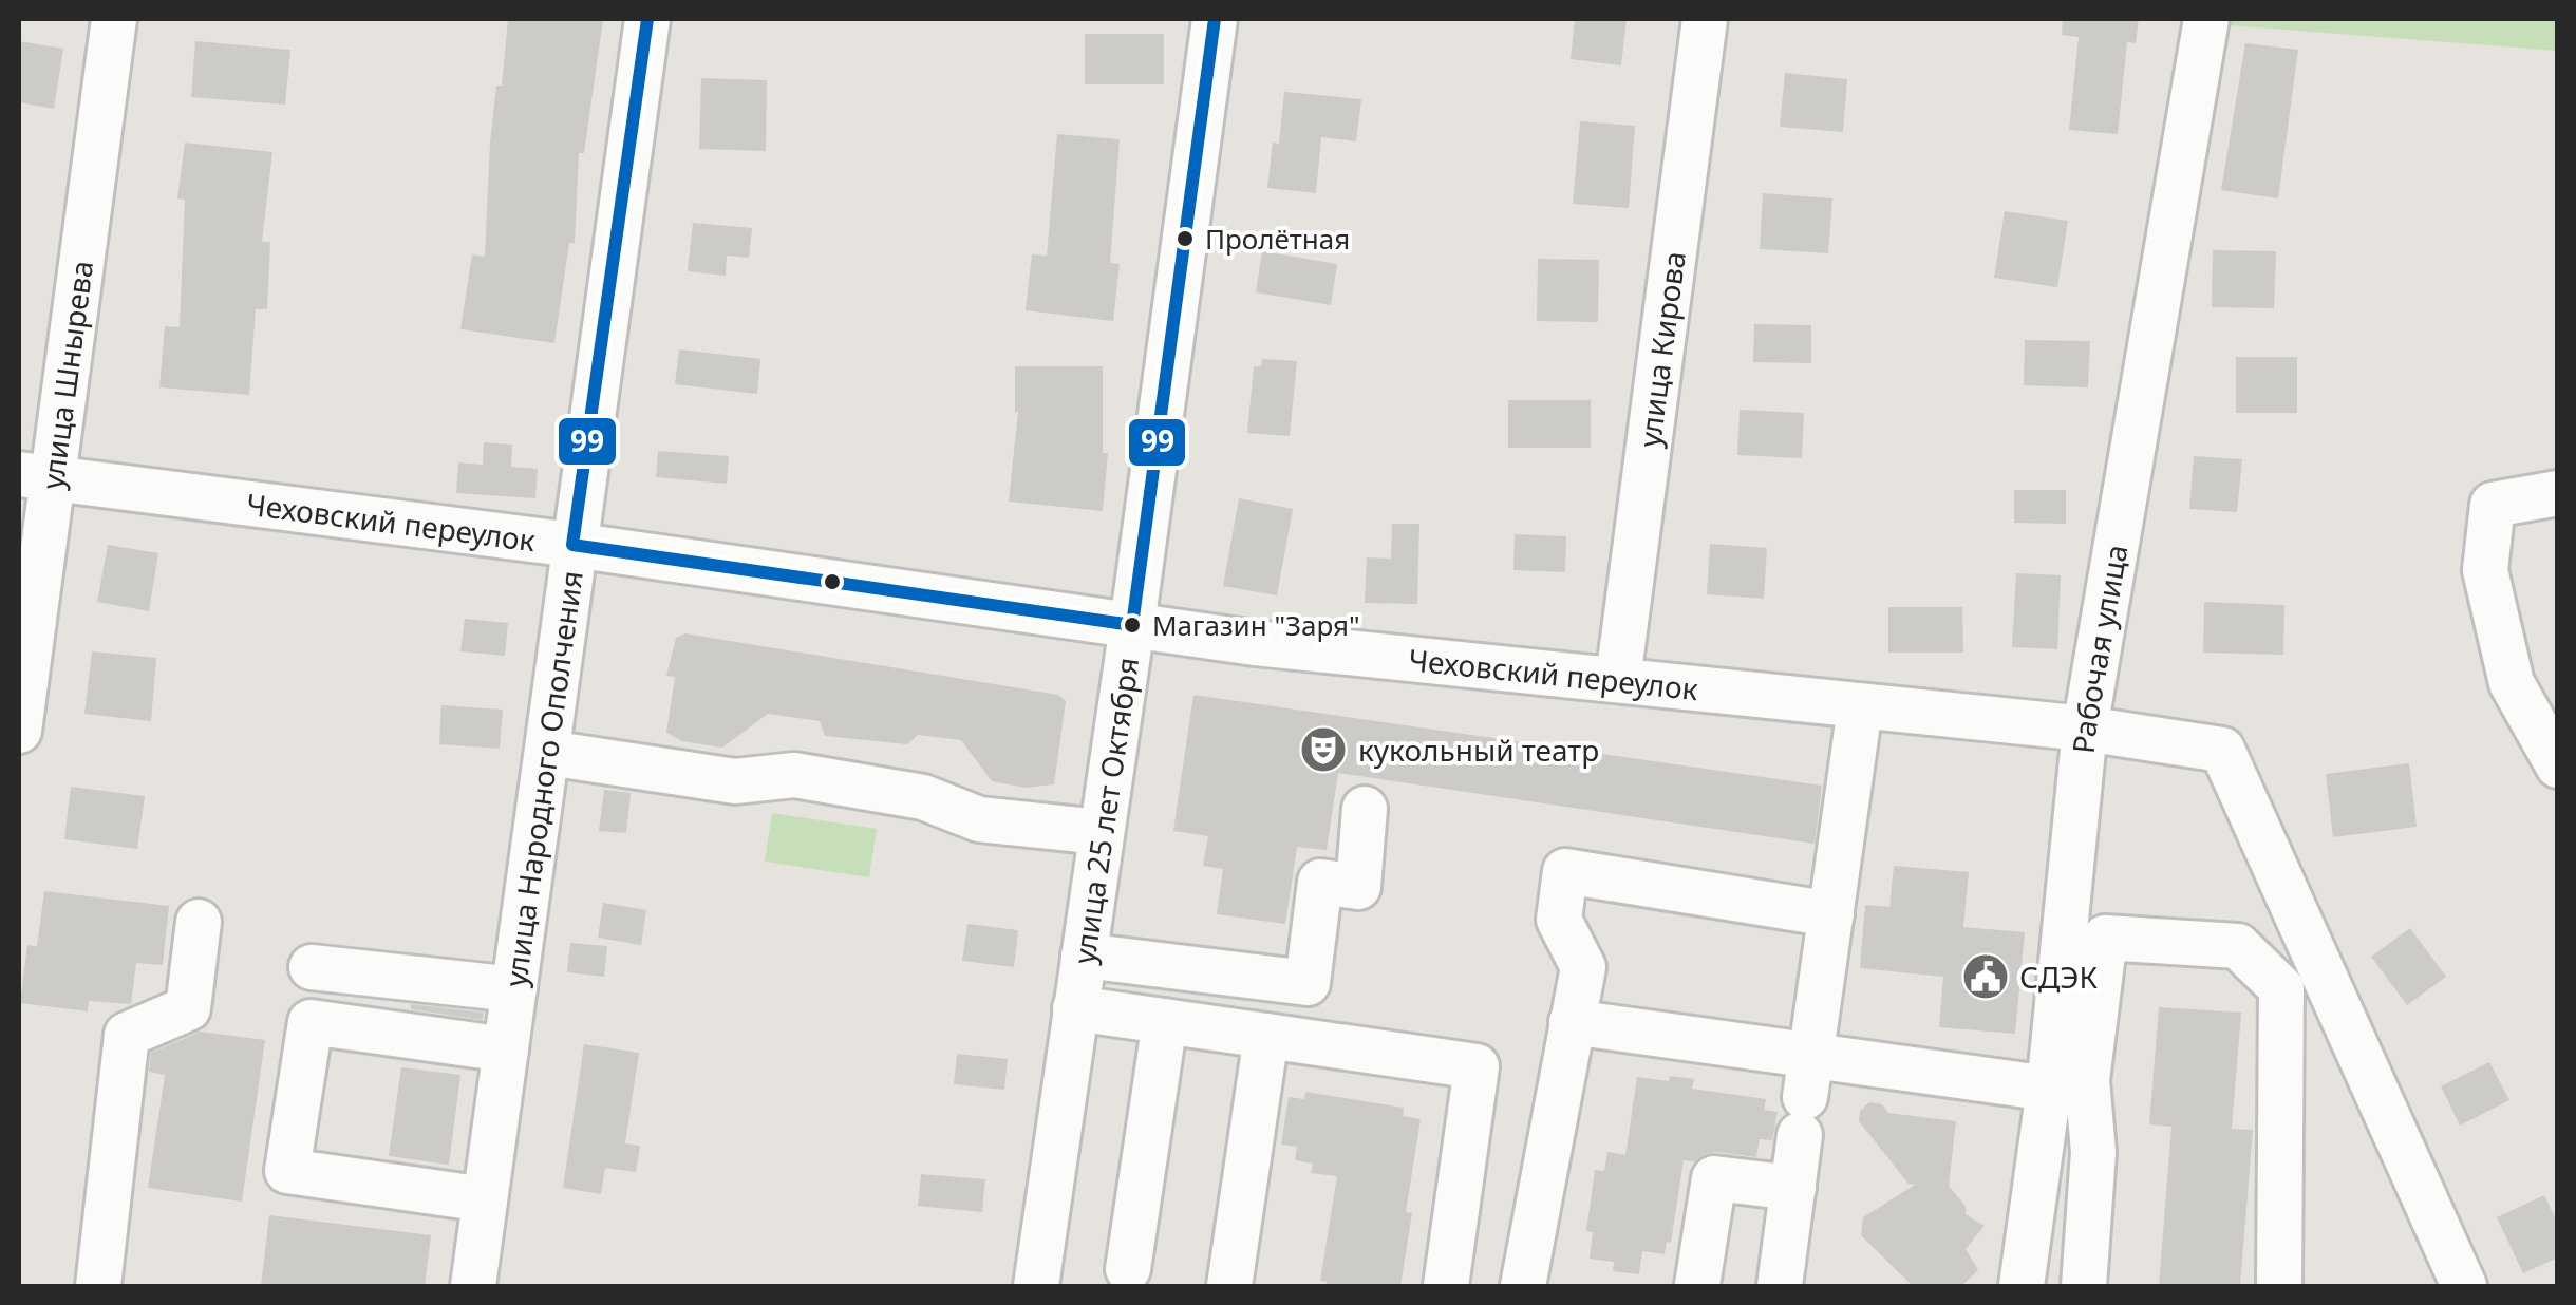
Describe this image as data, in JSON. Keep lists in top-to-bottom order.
{
  "streets": {
    "street": [
      "улица Кирова",
      "улица Шнырева",
      "Чеховский переулок",
      "Рабочая улица",
      "улица Народного Ополчения",
      "улица 25 лет Октября"
    ]
  },
  "crossings": [
    ["улица Кирова", "Чеховский переулок"],
    ["улица Шнырева", "Чеховский переулок"],
    ["Чеховский переулок", "Рабочая улица"],
    ["Чеховский переулок", "улица Народного Ополчения"],
    ["Чеховский переулок", "улица 25 лет Октября"]
  ],
  "places": {
    "other": ["Пролётная", "Магазин \"Заря\""],
    "theatre": ["кукольный театр"],
    "public building": ["СДЭК"]
  },
  "lines": ["transit line 99"]
}
